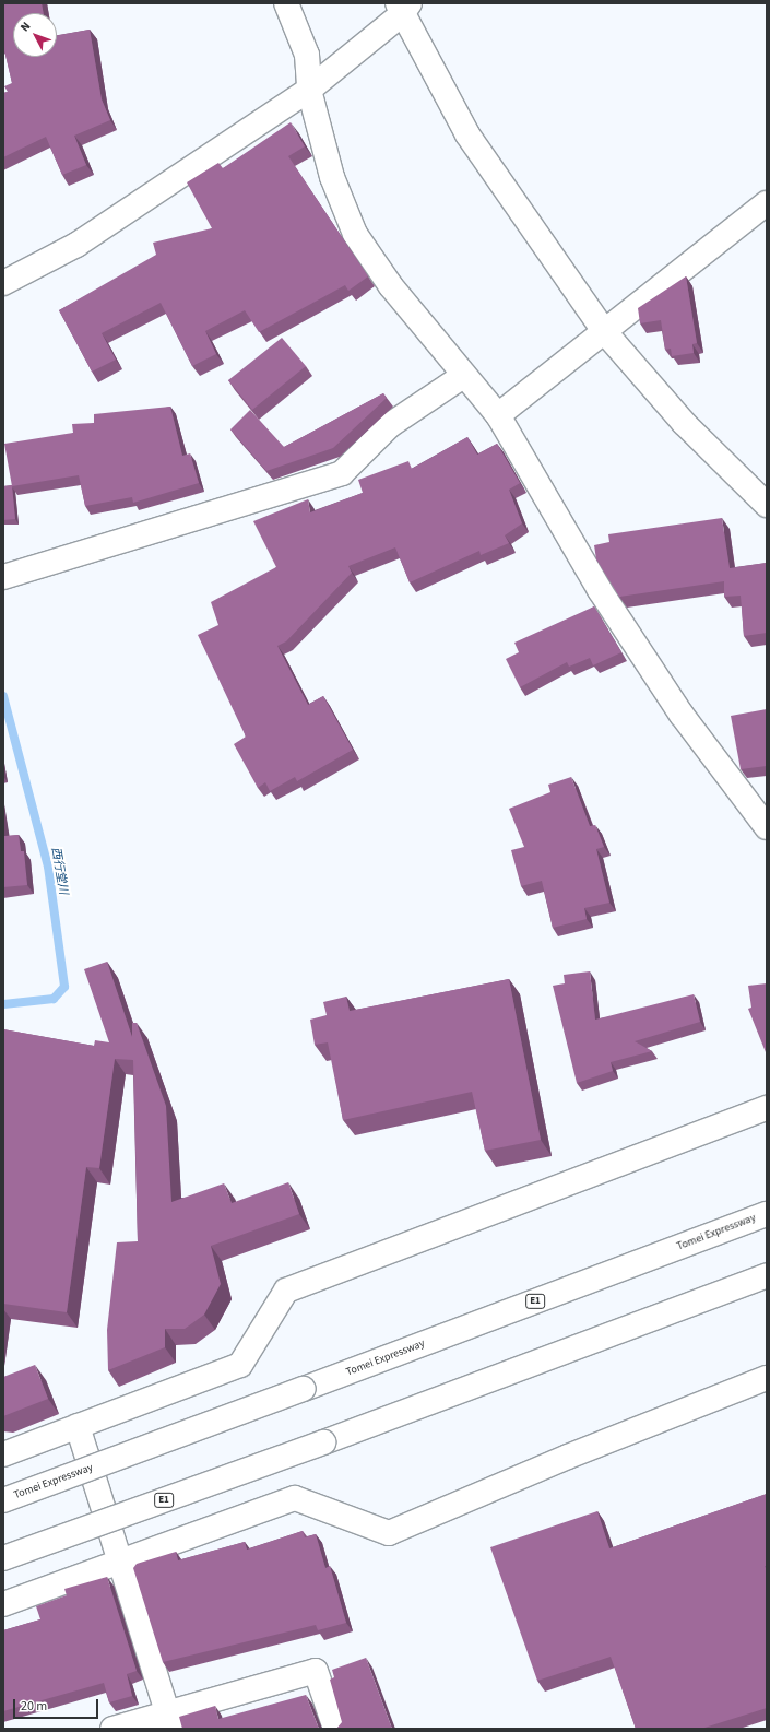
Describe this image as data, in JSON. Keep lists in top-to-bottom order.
{
  "streets": {
    "main road": ["Tomei Expressway", "E1"]
  },
  "water": ["西行堂川"],
  "scale_bar": "20 m",
  "north": "top left"
}
